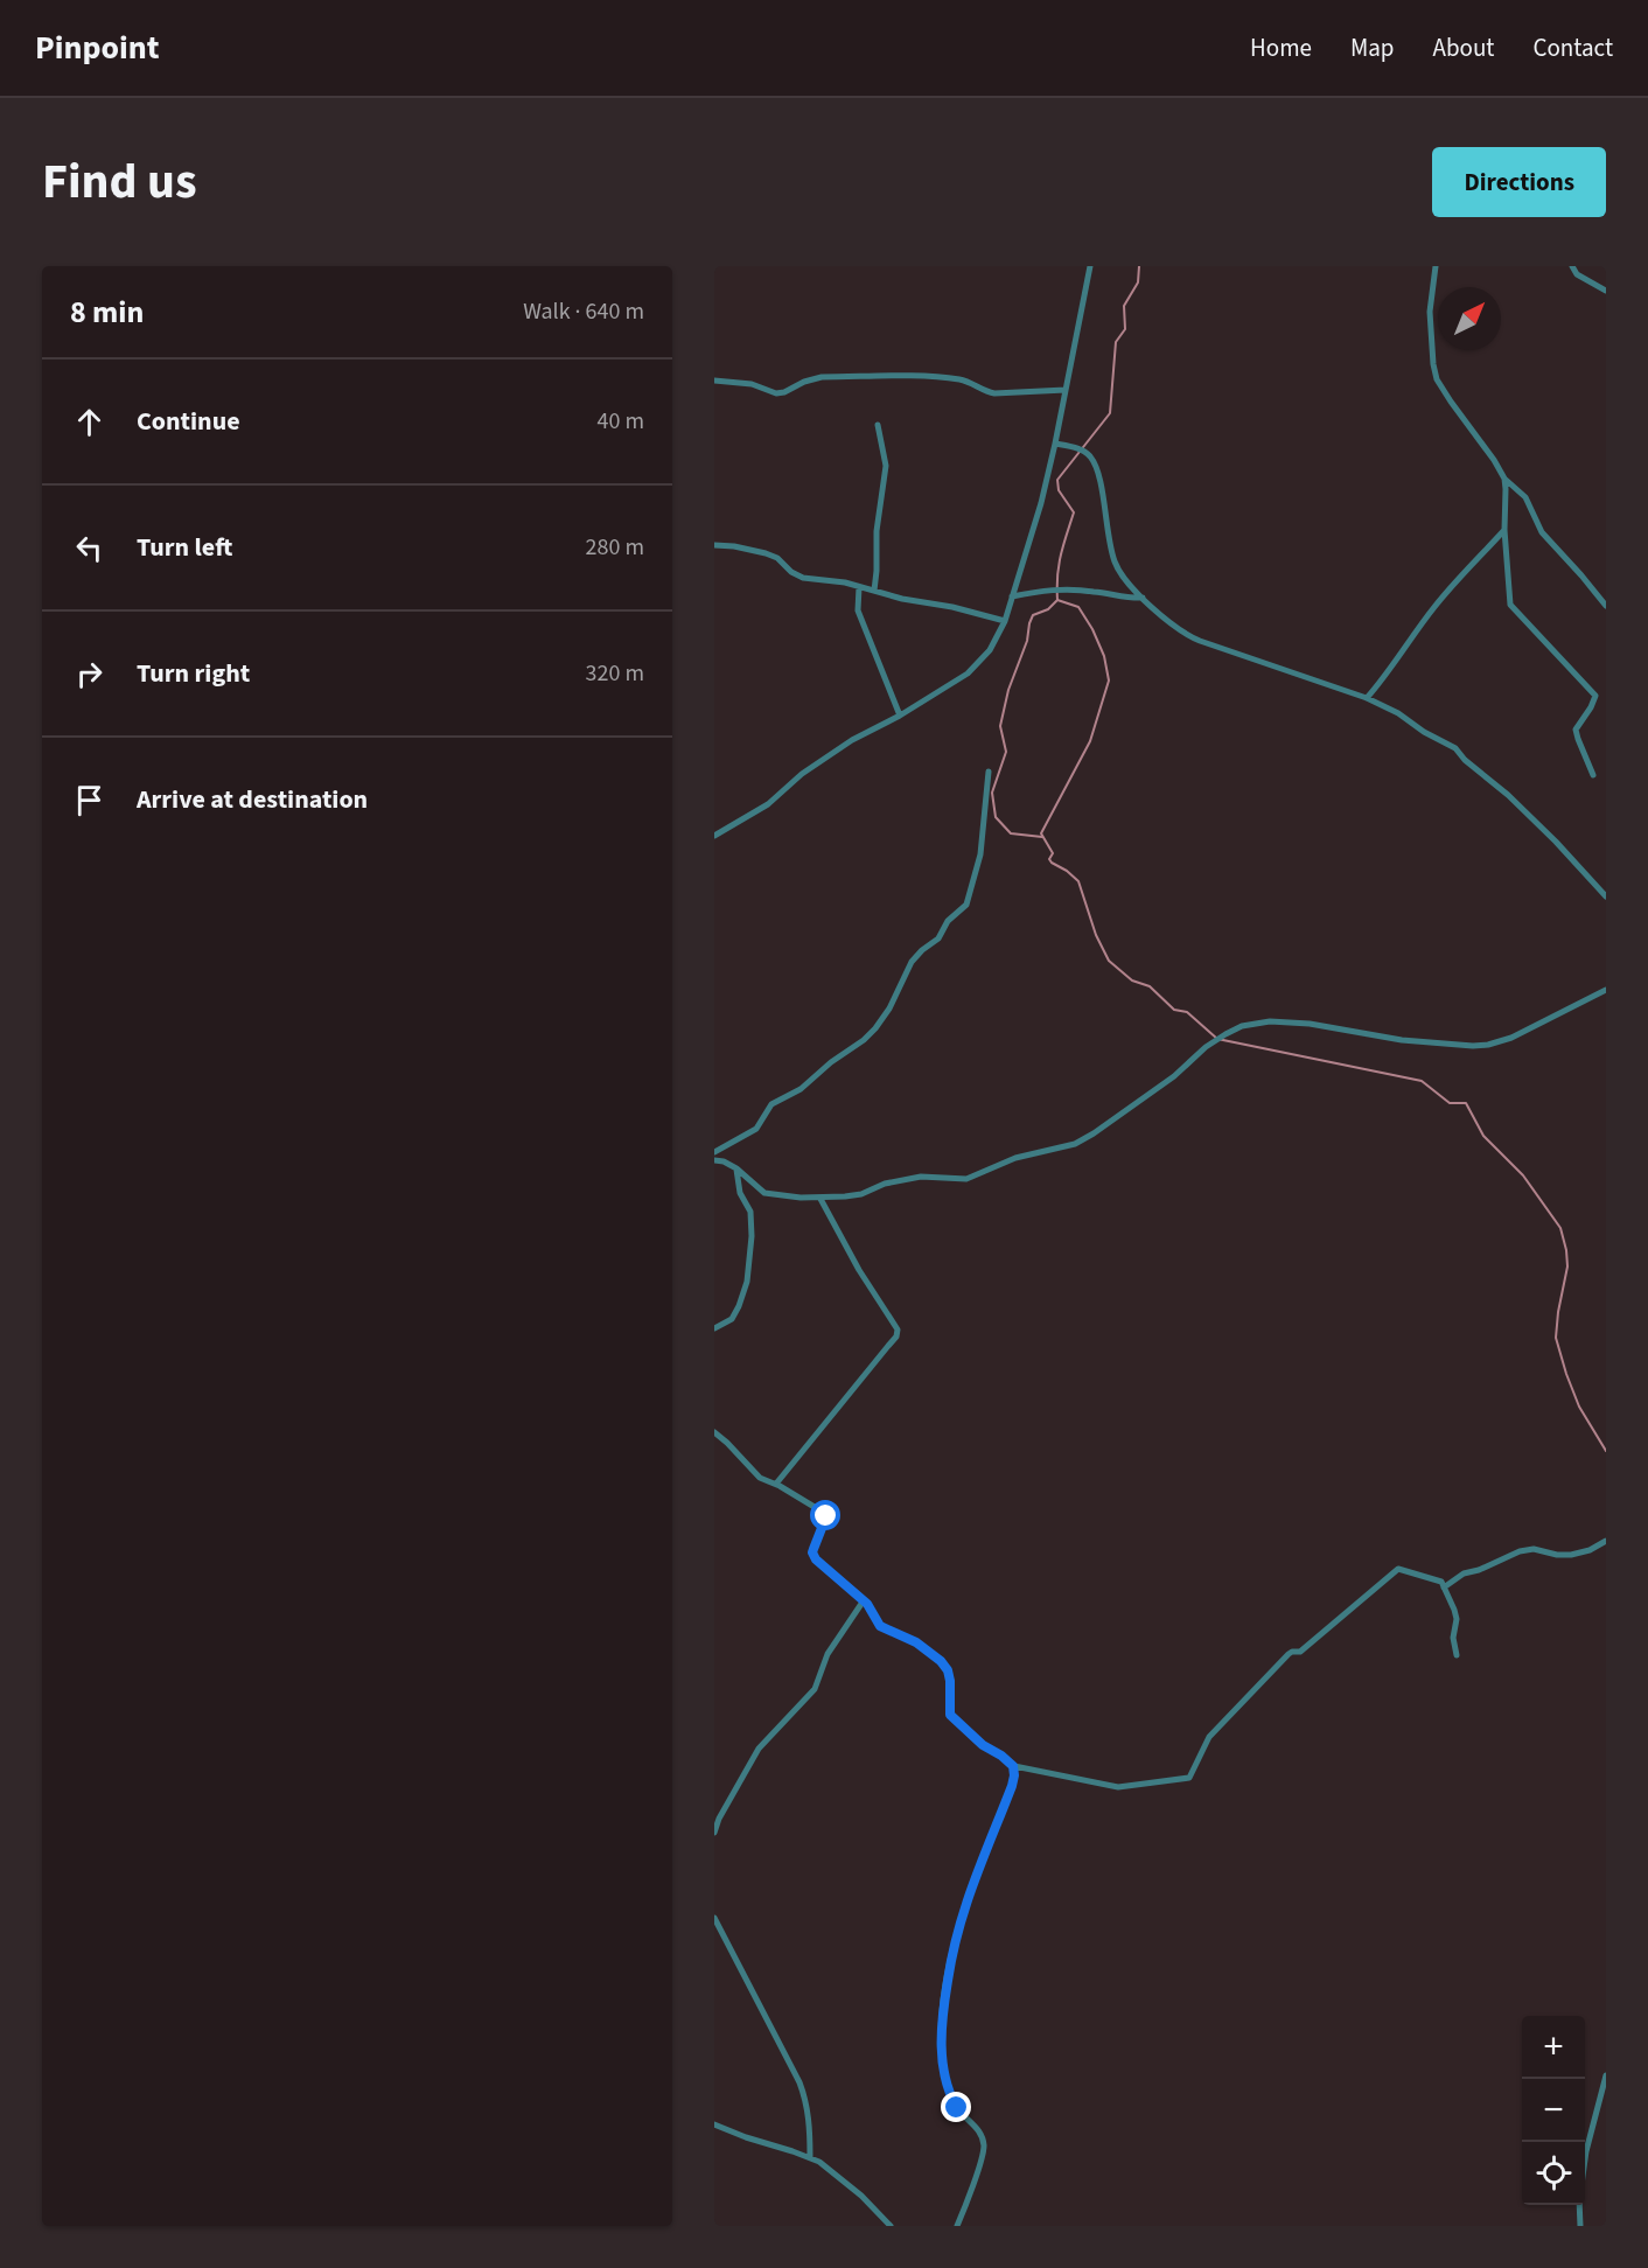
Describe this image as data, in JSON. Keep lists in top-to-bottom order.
{
  "north": "top right",
  "page": {
    "header": "Pinpoint",
    "nav": [
      "Home",
      "Map",
      "About",
      "Contact"
    ],
    "title": "Find us",
    "buttons": "Directions",
    "heading": ["8 min", "Walk · 640 m"],
    "list": [
      ["Continue", "40 m"],
      ["Turn left", "280 m"],
      ["Turn right", "320 m"],
      "Arrive at destination"
    ],
    "map_buttons": ["+", "−"]
  }
}
